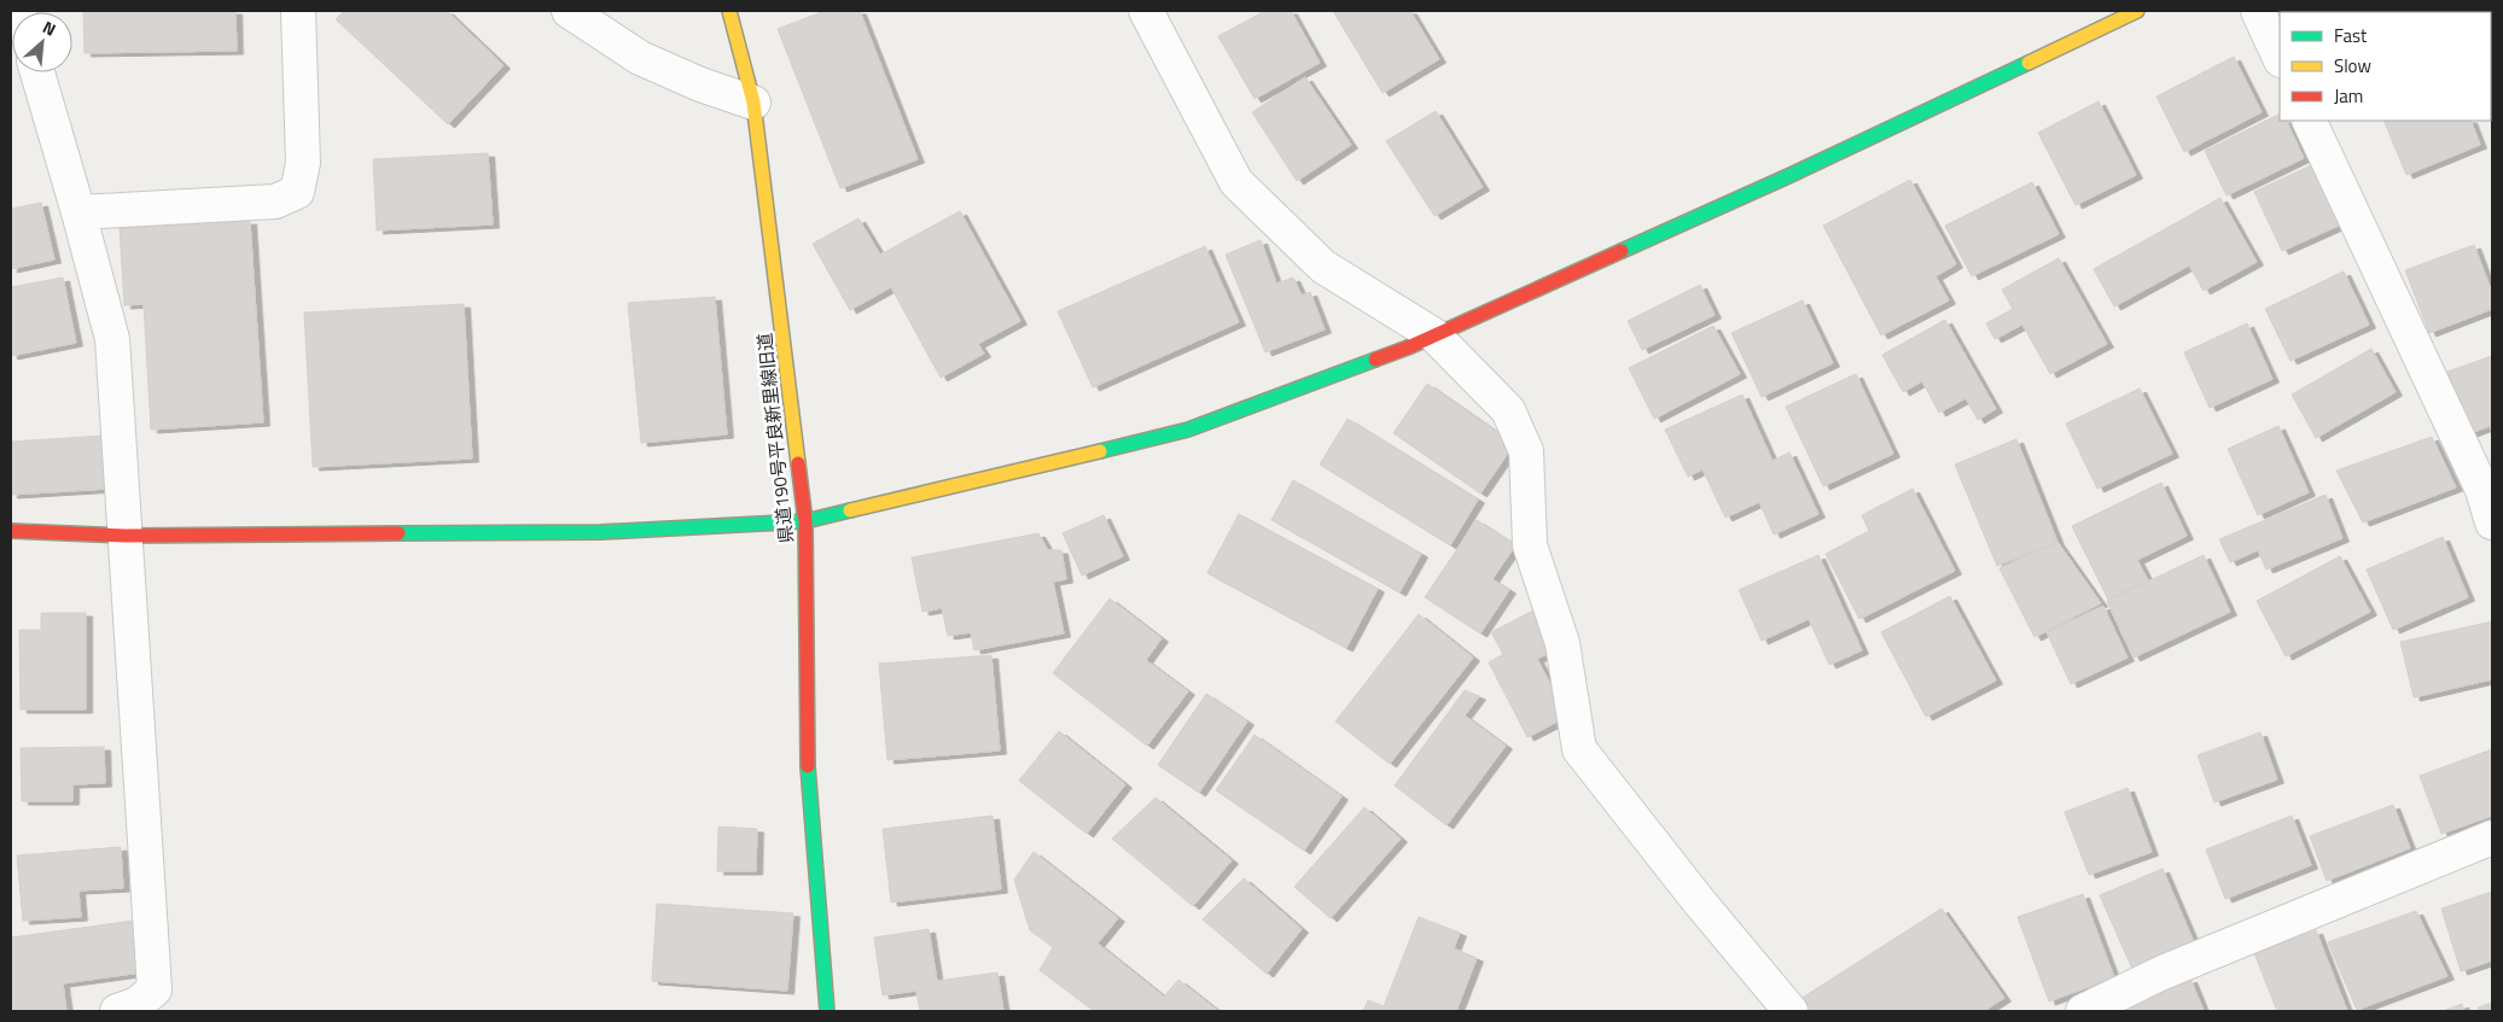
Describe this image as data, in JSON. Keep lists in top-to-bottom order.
{
  "streets": {
    "street": ["県道190号平良新里線旧道"]
  },
  "legend": ["Fast", "Slow", "Jam"],
  "north": "top right"
}
